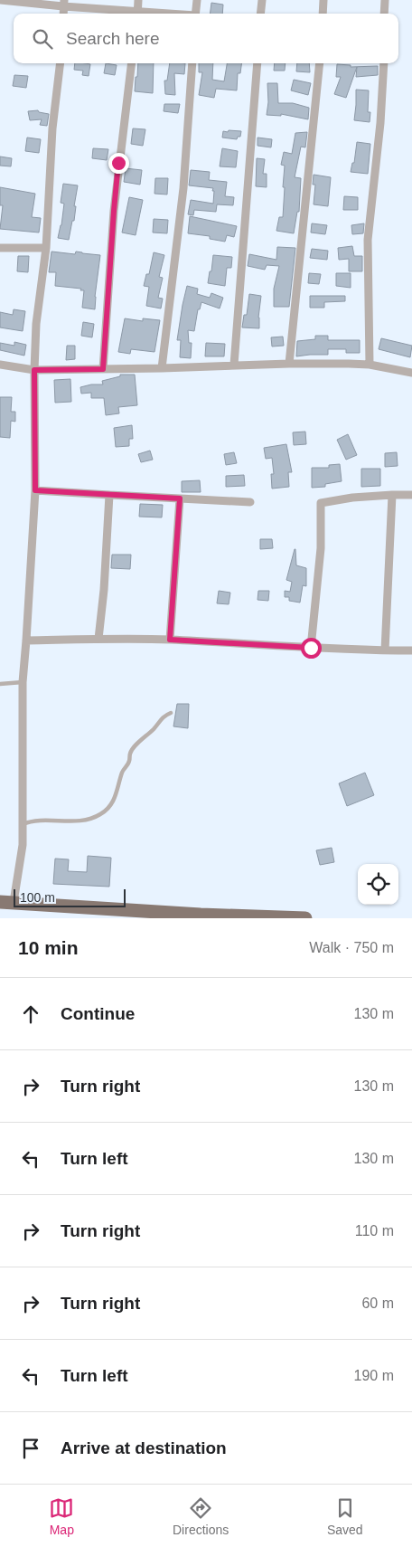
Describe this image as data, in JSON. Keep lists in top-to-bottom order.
{
  "scale_bar": "100 m",
  "page": {
    "search": "Search here",
    "scale": "100 m",
    "heading": ["10 min", "Walk · 750 m"],
    "list": [
      ["Continue", "130 m"],
      ["Turn right", "130 m"],
      ["Turn left", "130 m"],
      ["Turn right", "110 m"],
      ["Turn right", "60 m"],
      ["Turn left", "190 m"],
      "Arrive at destination"
    ],
    "nav": ["Map", "Directions", "Saved"]
  }
}
